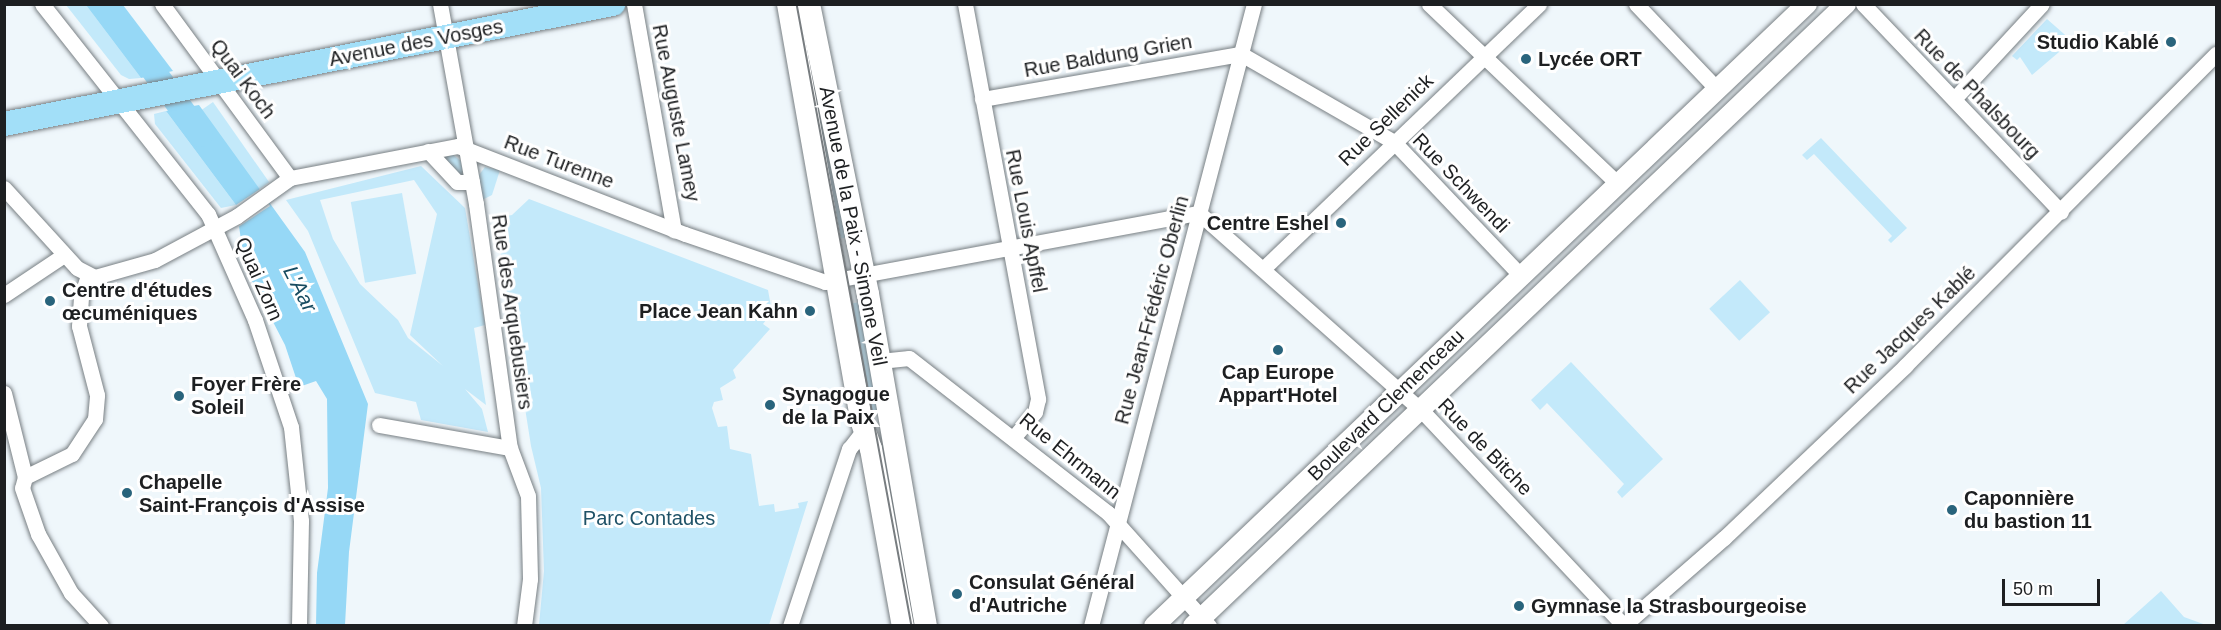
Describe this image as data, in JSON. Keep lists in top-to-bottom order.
{
  "streets": {
    "main road": ["Avenue des Vosges", "Avenue de la Paix - Simone Veil"],
    "street": [
      "Rue Baldung Grien",
      "Quai Koch",
      "Rue de Phalsbourg",
      "Rue Auguste Lamey",
      "Rue Sellenick",
      "Rue Turenne",
      "Rue Schwendi",
      "Rue Louis Apffel",
      "Quai Zorn",
      "Rue Jean-Frédéric Oberlin",
      "Rue des Arquebusiers",
      "Rue Jacques Kablé",
      "Boulevard Clemenceau",
      "Rue de Bitche",
      "Rue Ehrmann"
    ]
  },
  "crossings": [
    ["Avenue des Vosges", "Quai Koch"],
    ["Avenue des Vosges", "Quai Zorn"],
    ["Avenue des Vosges", "Rue des Arquebusiers"],
    ["Rue Baldung Grien", "Rue Schwendi"],
    ["Rue Baldung Grien", "Rue Louis Apffel"],
    ["Rue Baldung Grien", "Rue Jean-Frédéric Oberlin"],
    ["Quai Koch", "Rue Turenne"],
    ["Rue de Phalsbourg", "Rue Jacques Kablé"],
    ["Rue Auguste Lamey", "Rue Turenne"],
    ["Rue Sellenick", "Rue Schwendi"],
    ["Rue Sellenick", "Rue de Bitche"],
    ["Rue Turenne", "Rue Louis Apffel"],
    ["Rue Turenne", "Avenue de la Paix - Simone Veil"],
    ["Rue Turenne", "Quai Zorn"],
    ["Rue Turenne", "Rue Jean-Frédéric Oberlin"],
    ["Rue Turenne", "Rue des Arquebusiers"],
    ["Rue Turenne", "Rue de Bitche"],
    ["Rue Schwendi", "Rue Jean-Frédéric Oberlin"],
    ["Rue Schwendi", "Boulevard Clemenceau"],
    ["Rue Louis Apffel", "Rue Ehrmann"],
    ["Avenue de la Paix - Simone Veil", "Rue Ehrmann"],
    ["Rue Jean-Frédéric Oberlin", "Rue de Bitche"],
    ["Rue Jean-Frédéric Oberlin", "Rue Ehrmann"],
    ["Rue Jacques Kablé", "Rue de Bitche"],
    ["Boulevard Clemenceau", "Rue de Bitche"],
    ["Boulevard Clemenceau", "Rue Ehrmann"]
  ],
  "water": ["L'Aar"],
  "parks": ["Parc Contades"],
  "places": [
    "Studio Kablé",
    "Lycée ORT",
    "Centre Eshel",
    "Centre d'études œcuméniques",
    "Place Jean Kahn",
    "Cap Europe Appart'Hotel",
    "Foyer Frère Soleil",
    "Synagogue de la Paix",
    "Chapelle Saint-François d'Assise",
    "Caponnière du bastion 11",
    "Consulat Général d'Autriche",
    "Gymnase la Strasbourgeoise"
  ],
  "scale_bar": "50 m"
}
